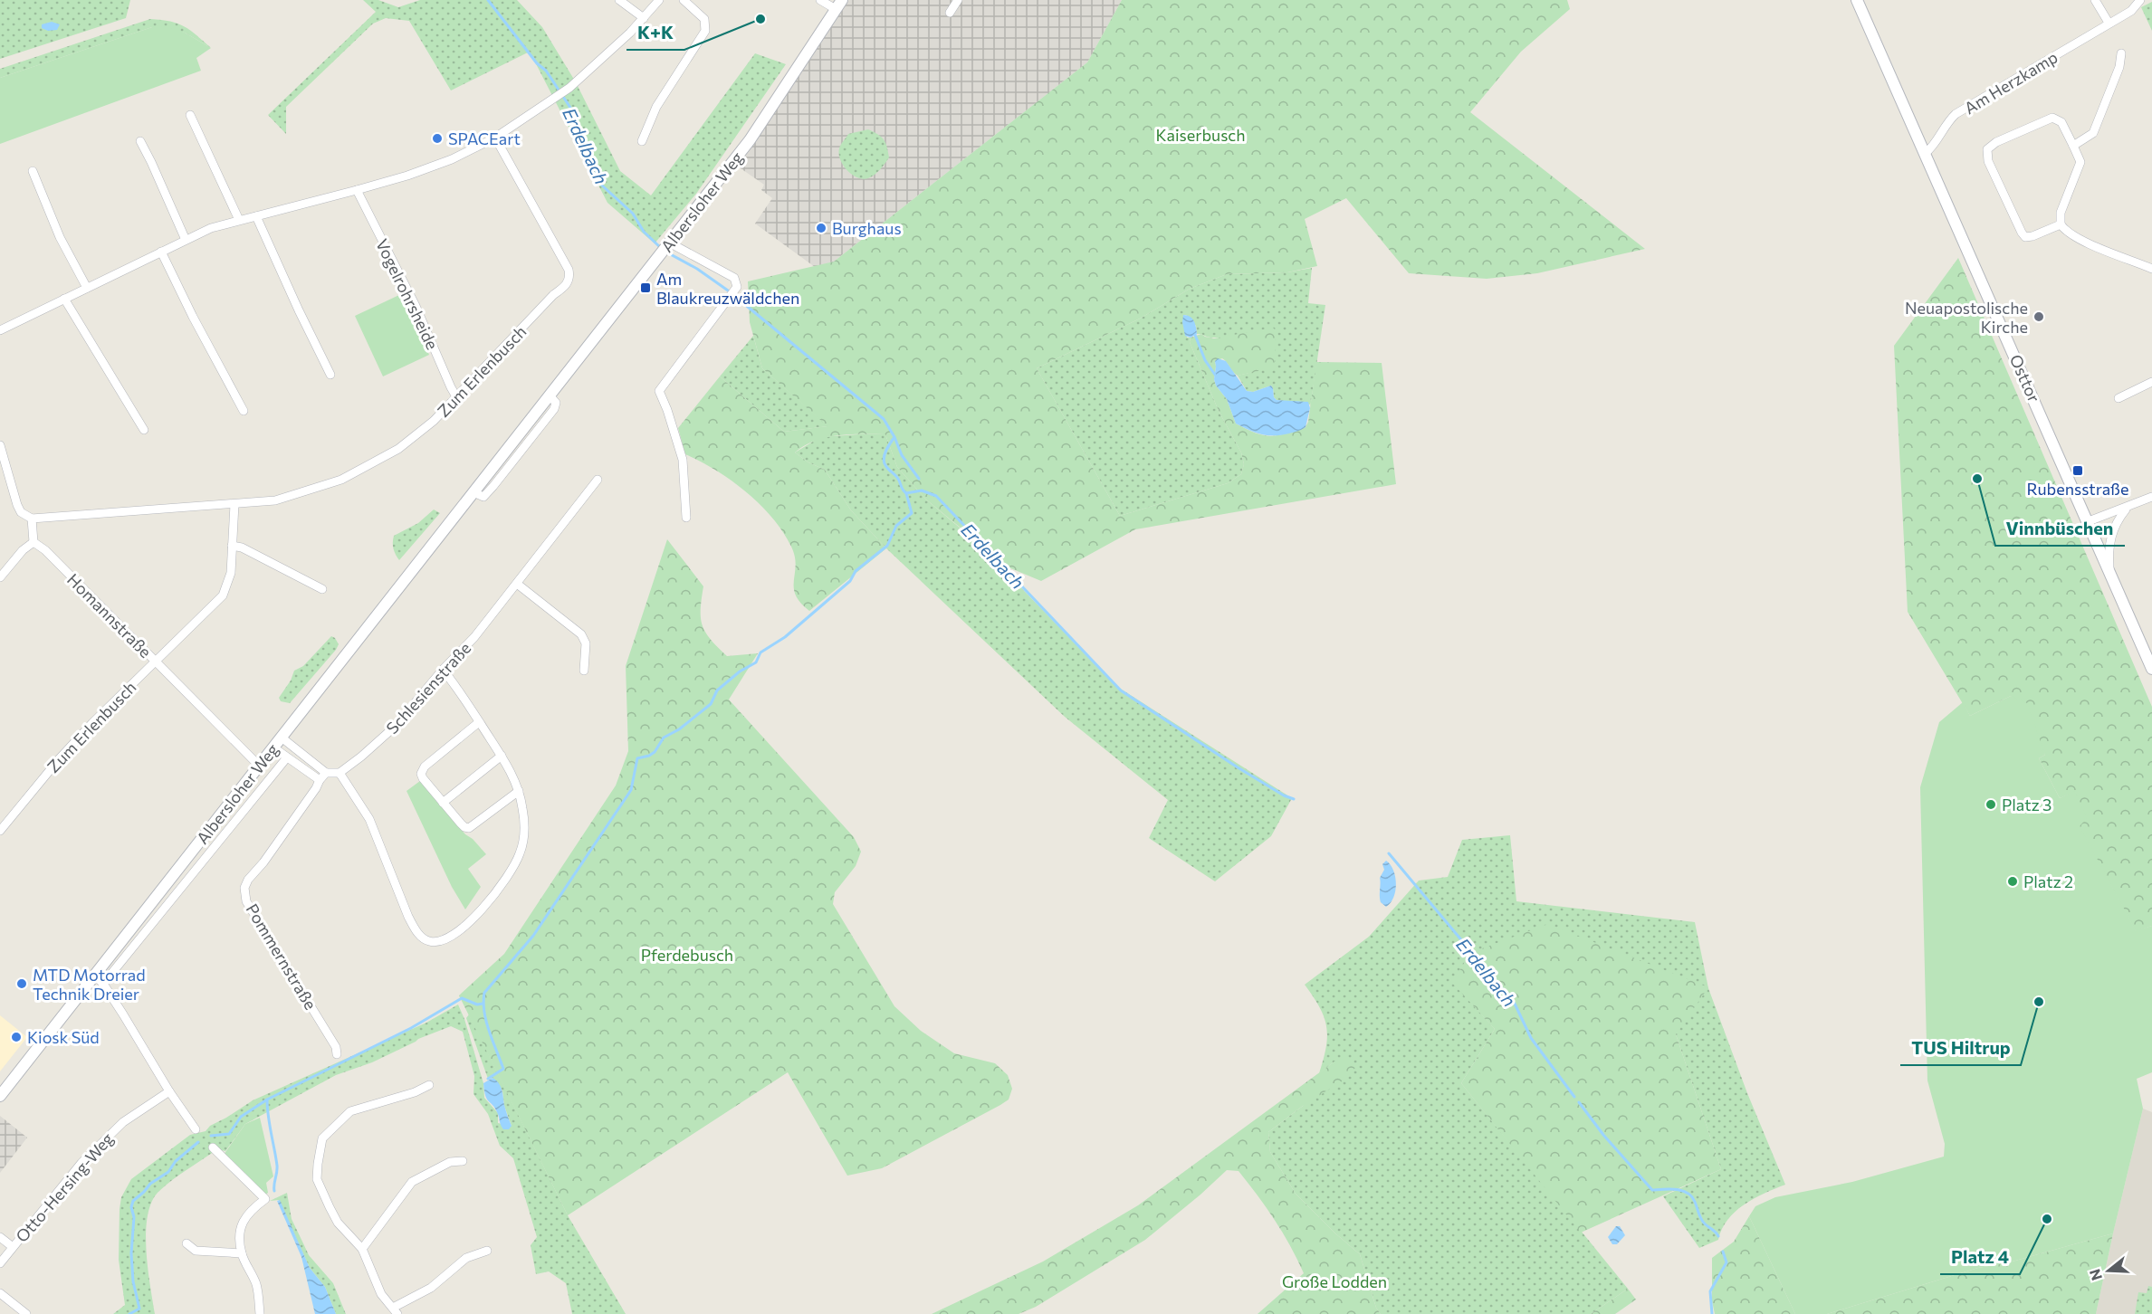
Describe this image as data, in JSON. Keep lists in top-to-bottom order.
{
  "streets": {
    "main road": ["Albersloher Weg", "Osttor"],
    "street": [
      "Am Herzkamp",
      "Vogelrohrsheide",
      "Zum Erlenbusch",
      "Homannstraße",
      "Schlesienstraße",
      "Pommernstraße",
      "Otto-Hersing-Weg"
    ]
  },
  "crossings": [
    ["Am Herzkamp", "Osttor"],
    ["Albersloher Weg", "Homannstraße"],
    ["Vogelrohrsheide", "Zum Erlenbusch"],
    ["Zum Erlenbusch", "Homannstraße"]
  ],
  "water": ["Erdelbach"],
  "parks": ["Kaiserbusch", "Pferdebusch", "Große Lodden"],
  "places": {
    "other": [
      "K+K",
      "SPACEart",
      "Burghaus",
      "Neuapostolische Kirche",
      "Vinnbüschen",
      "Platz 3",
      "Platz 2",
      "MTD Motorrad Technik Dreier",
      "TUS Hiltrup",
      "Kiosk Süd",
      "Platz 4"
    ],
    "transit": ["Am Blaukreuzwäldchen", "Rubensstraße"]
  },
  "north": "left"
}
